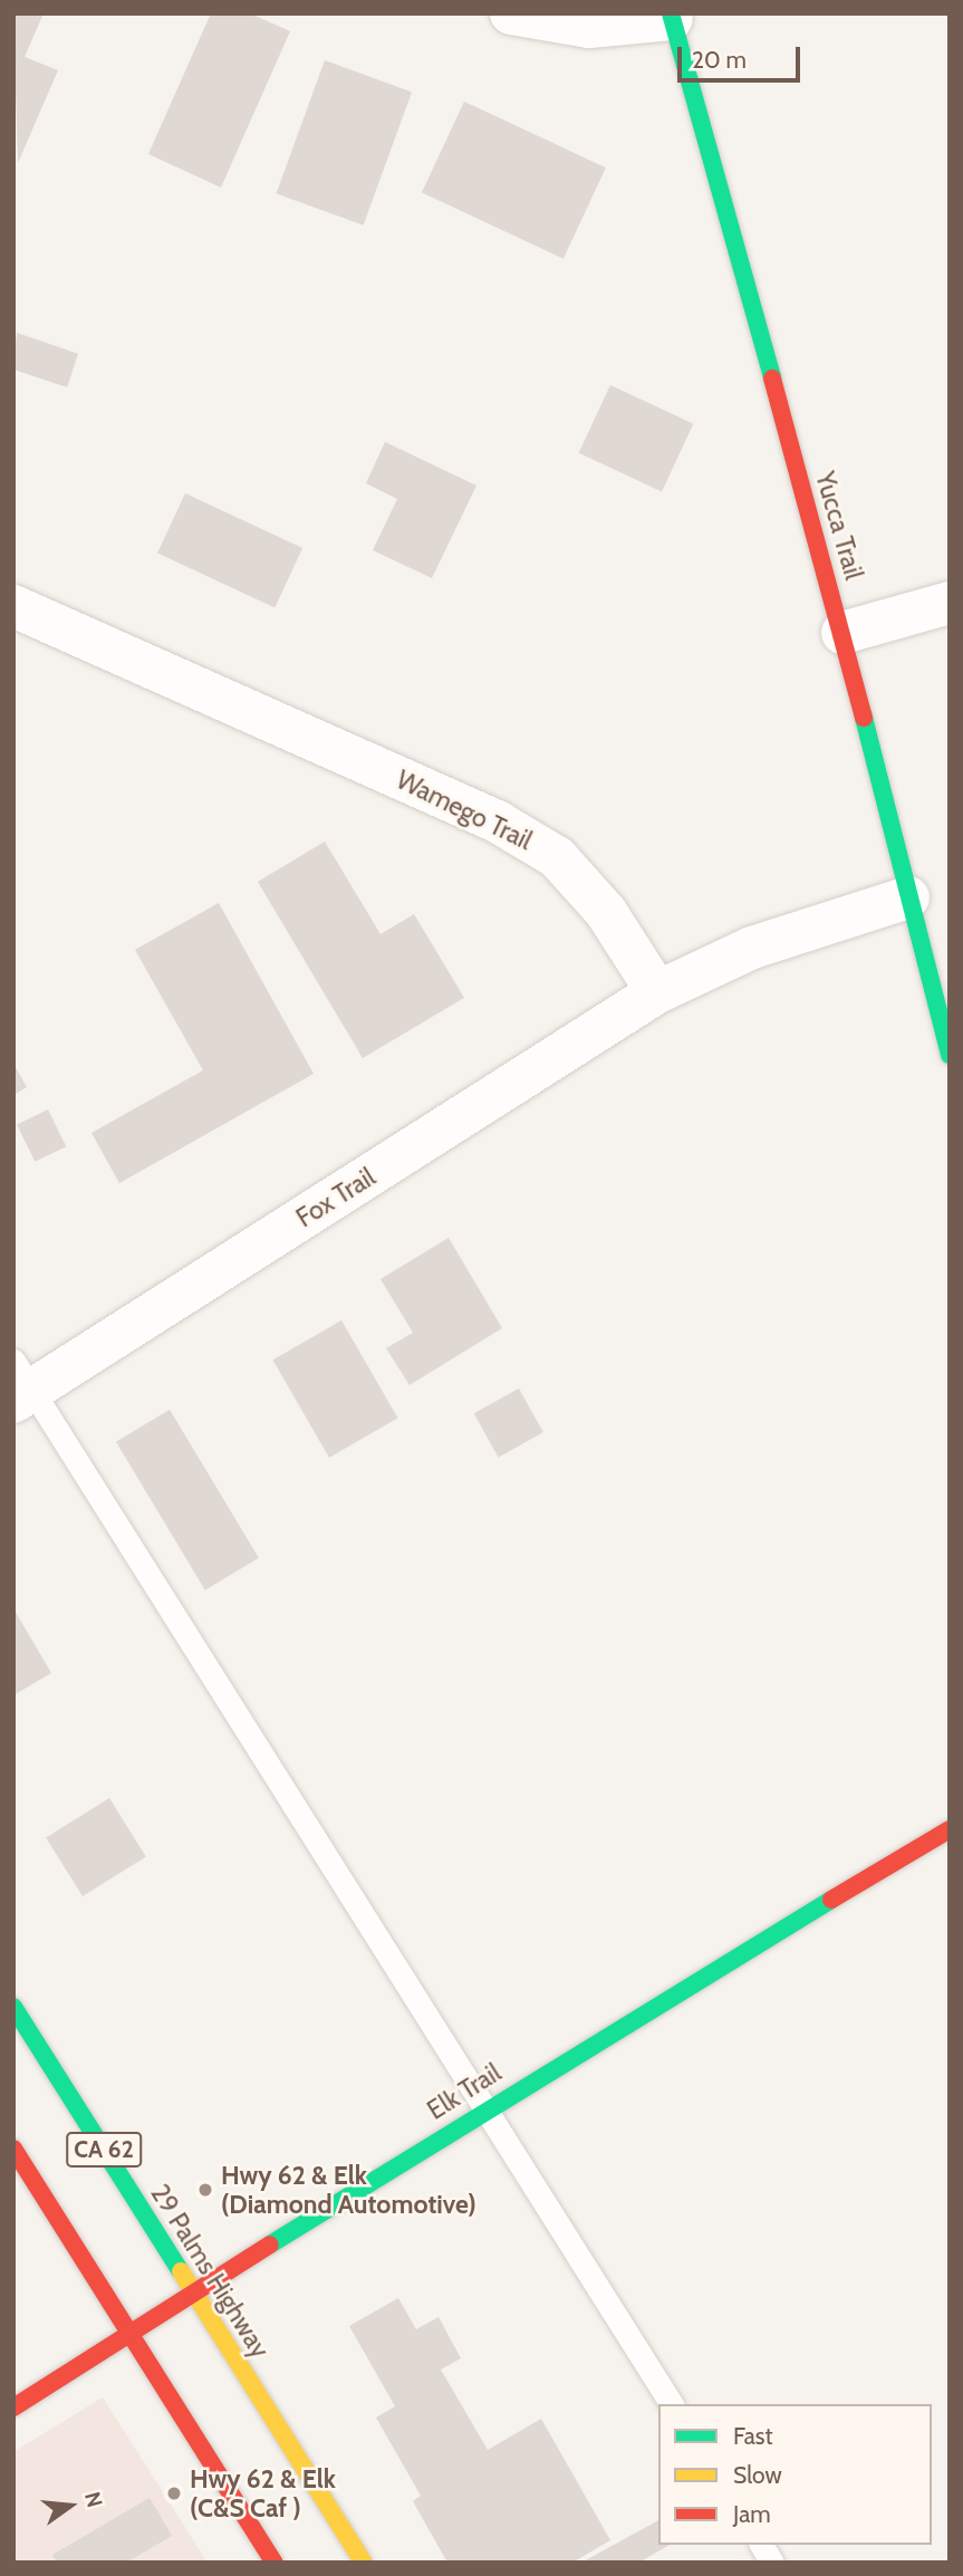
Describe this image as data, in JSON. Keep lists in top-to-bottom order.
{
  "streets": {
    "street": [
      "Yucca Trail",
      "Wamego Trail",
      "Fox Trail",
      "Elk Trail",
      "CA 62",
      "29 Palms Highway"
    ]
  },
  "crossings": [
    ["Wamego Trail", "Fox Trail"],
    ["Elk Trail", "CA 62"],
    ["Elk Trail", "29 Palms Highway"]
  ],
  "places": ["Hwy 62 & Elk (Diamond Automotive)", "Hwy 62 & Elk (C&S Caf )"],
  "legend": ["Fast", "Slow", "Jam"],
  "scale_bar": "20 m",
  "north": "right"
}
